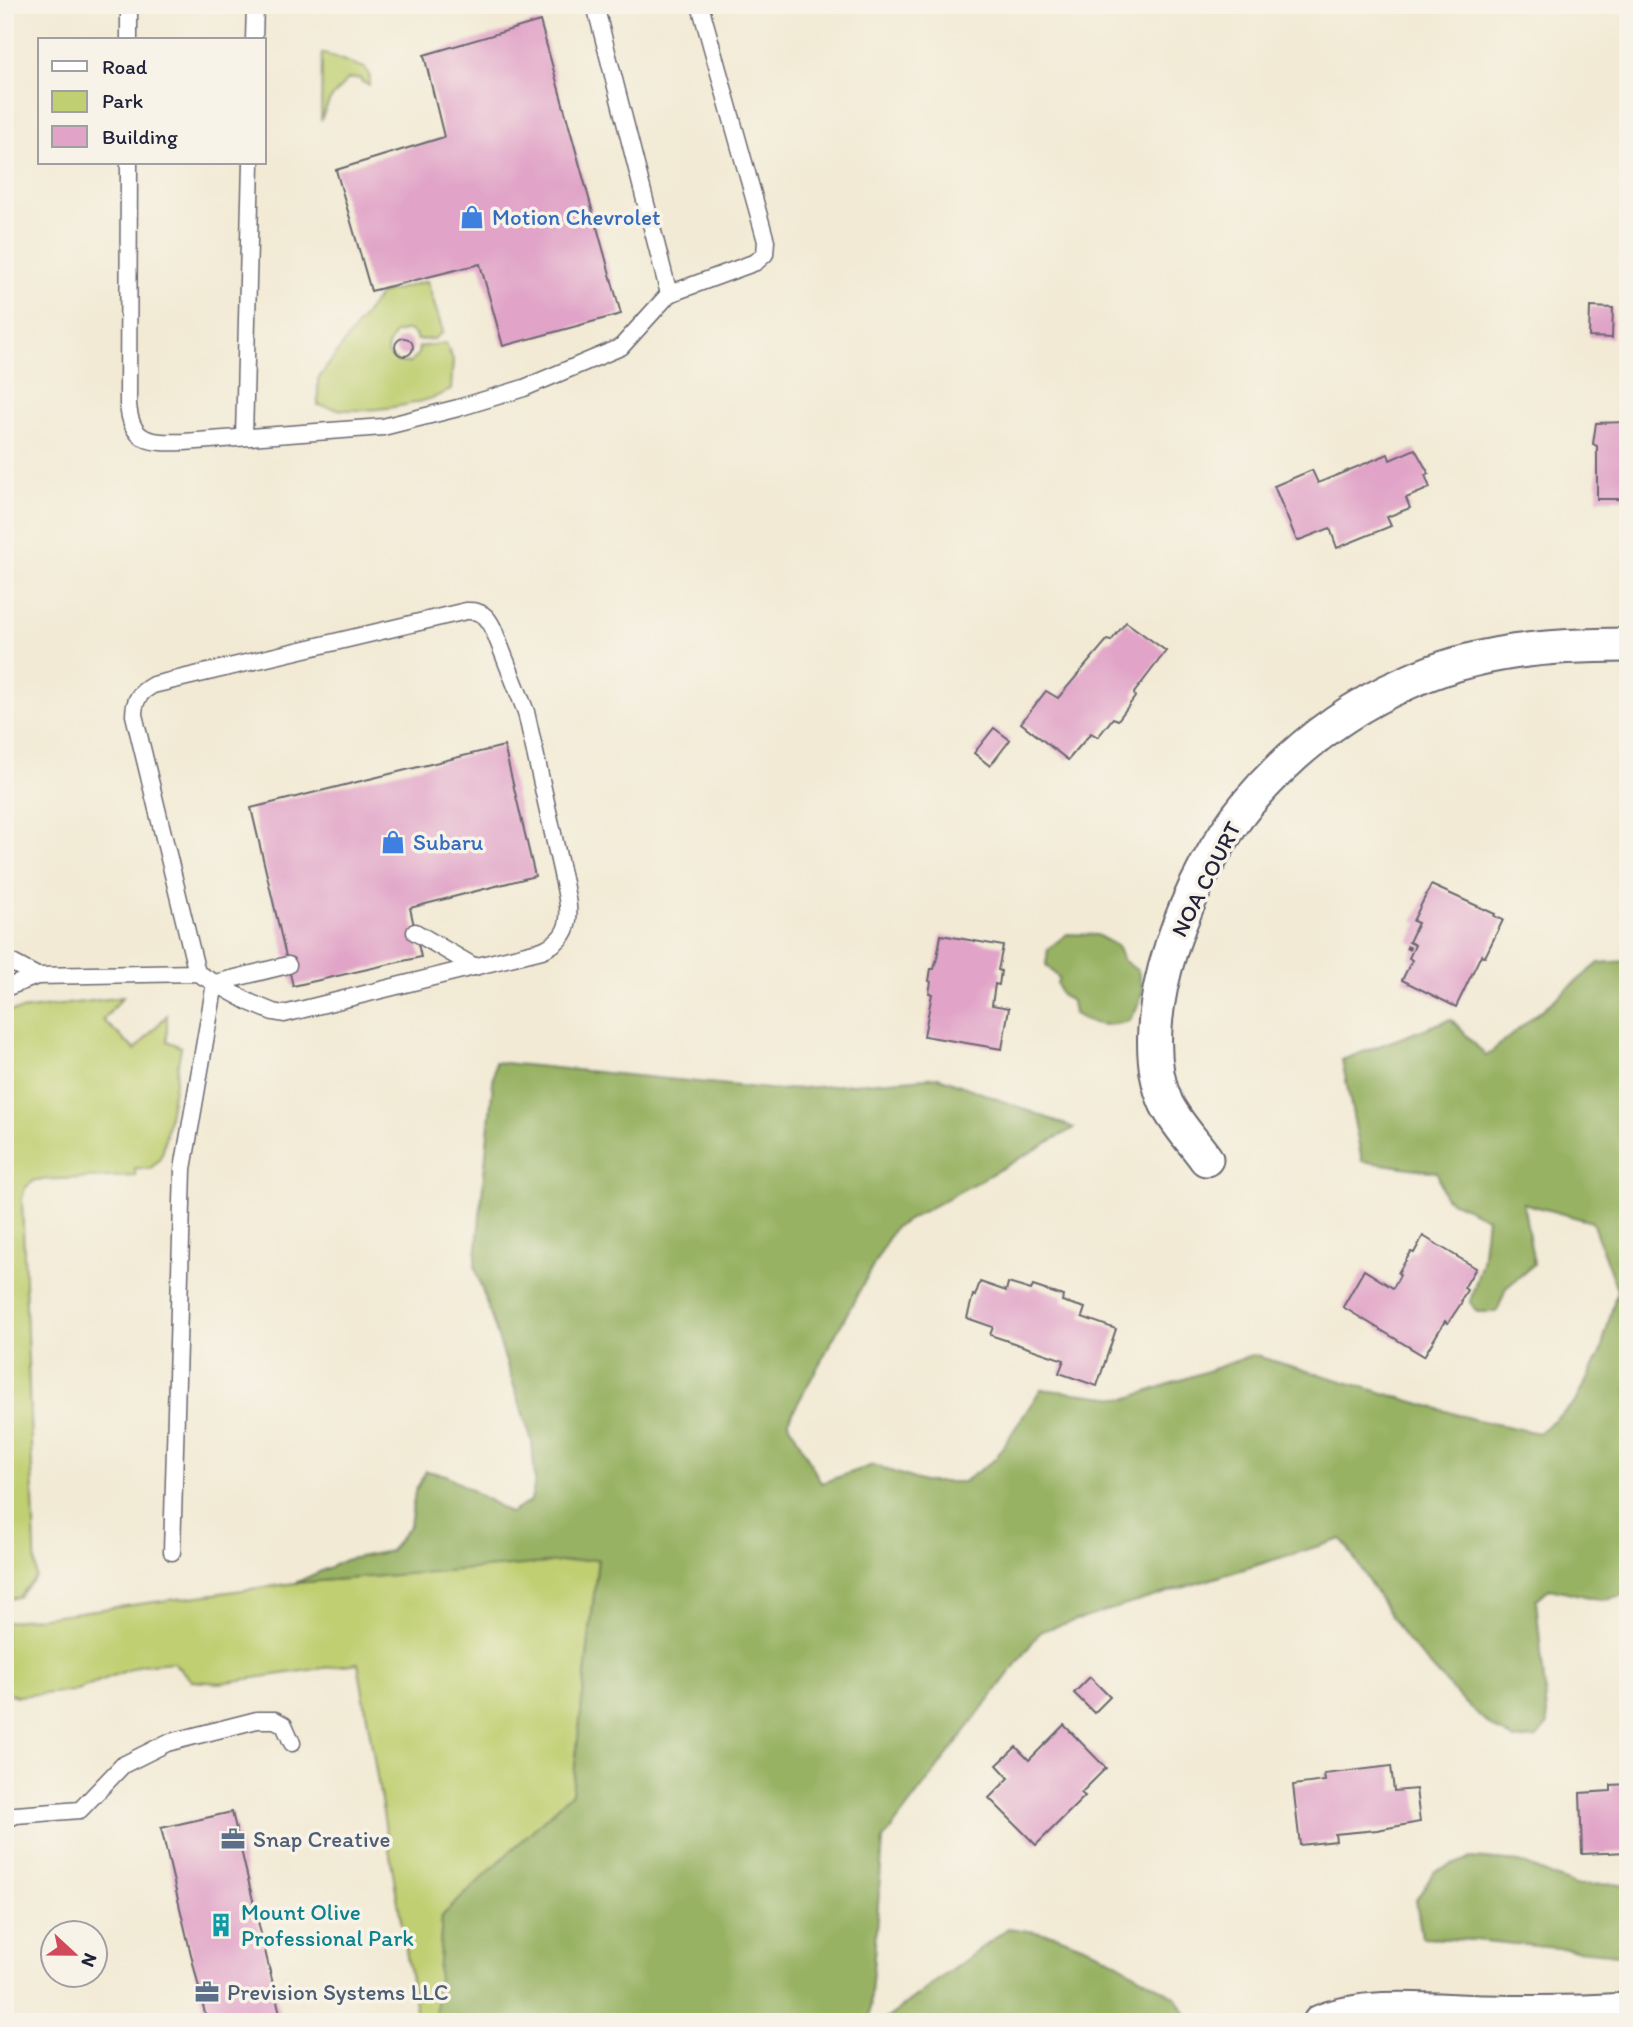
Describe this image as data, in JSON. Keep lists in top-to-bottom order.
{
  "streets": {
    "street": ["NOA COURT"]
  },
  "places": {
    "shop": ["Motion Chevrolet", "Subaru"],
    "office": ["Snap Creative", "Prevision Systems LLC"],
    "building": ["Mount Olive Professional Park"]
  },
  "legend": ["Road", "Park", "Building"],
  "north": "right"
}
